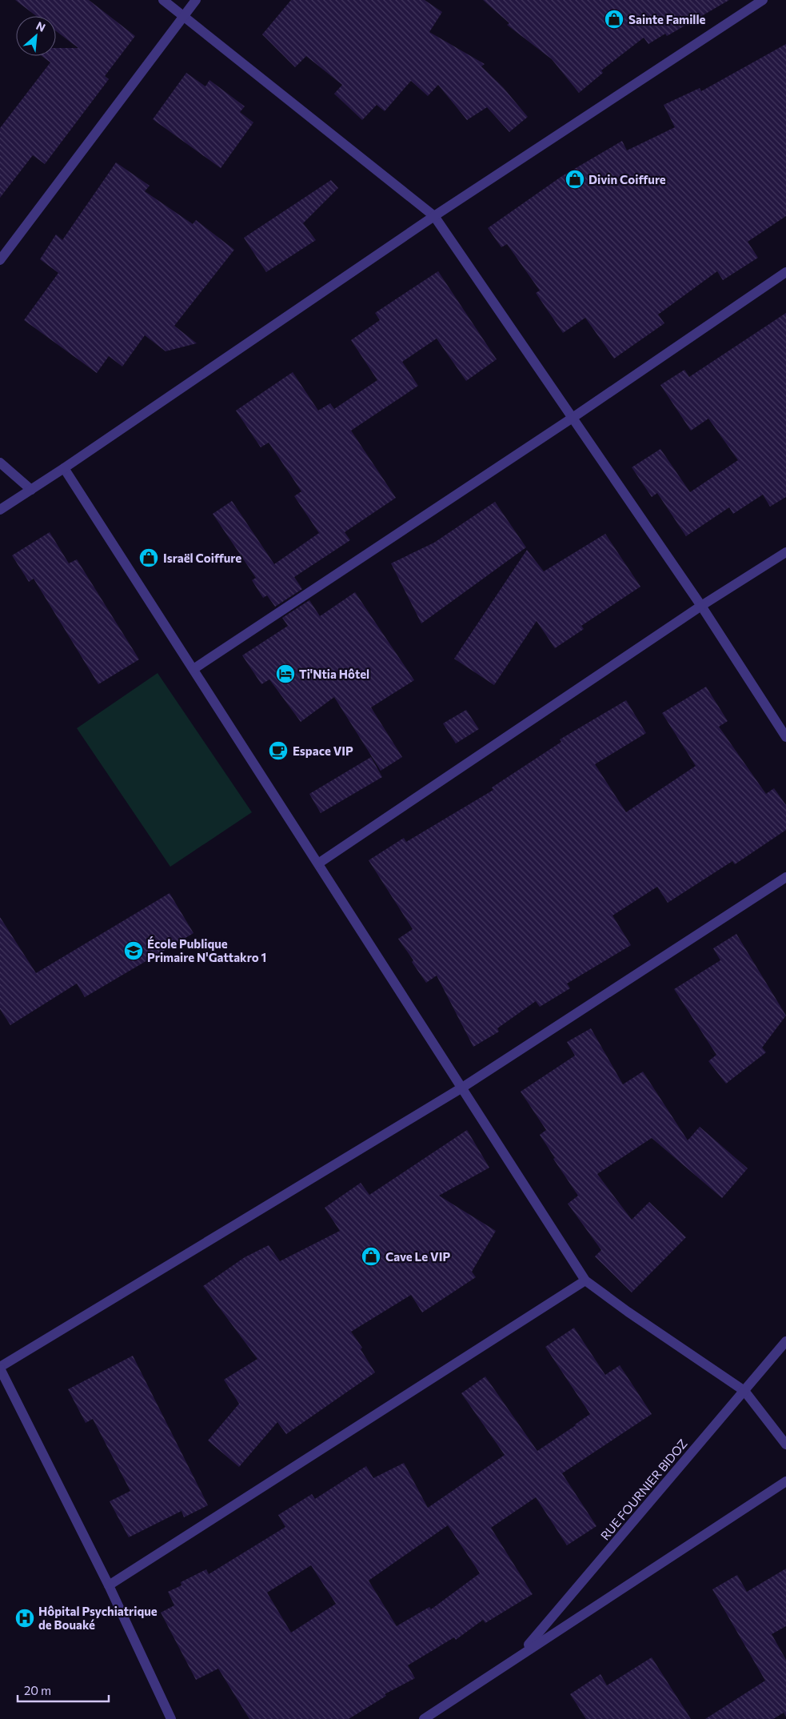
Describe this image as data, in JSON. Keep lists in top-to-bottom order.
{
  "streets": {
    "street": ["RUE FOURNIER BIDOZ"]
  },
  "places": {
    "shop": [
      "Sainte Famille",
      "Divin Coiffure",
      "Israël Coiffure",
      "Cave Le VIP"
    ],
    "hotel": ["Ti'Ntia Hôtel"],
    "cafe": ["Espace VIP"],
    "school or university": ["École Publique Primaire N'Gattakro 1"],
    "hospital": ["Hôpital Psychiatrique de Bouaké"]
  },
  "scale_bar": "20 m",
  "north": "top right"
}
